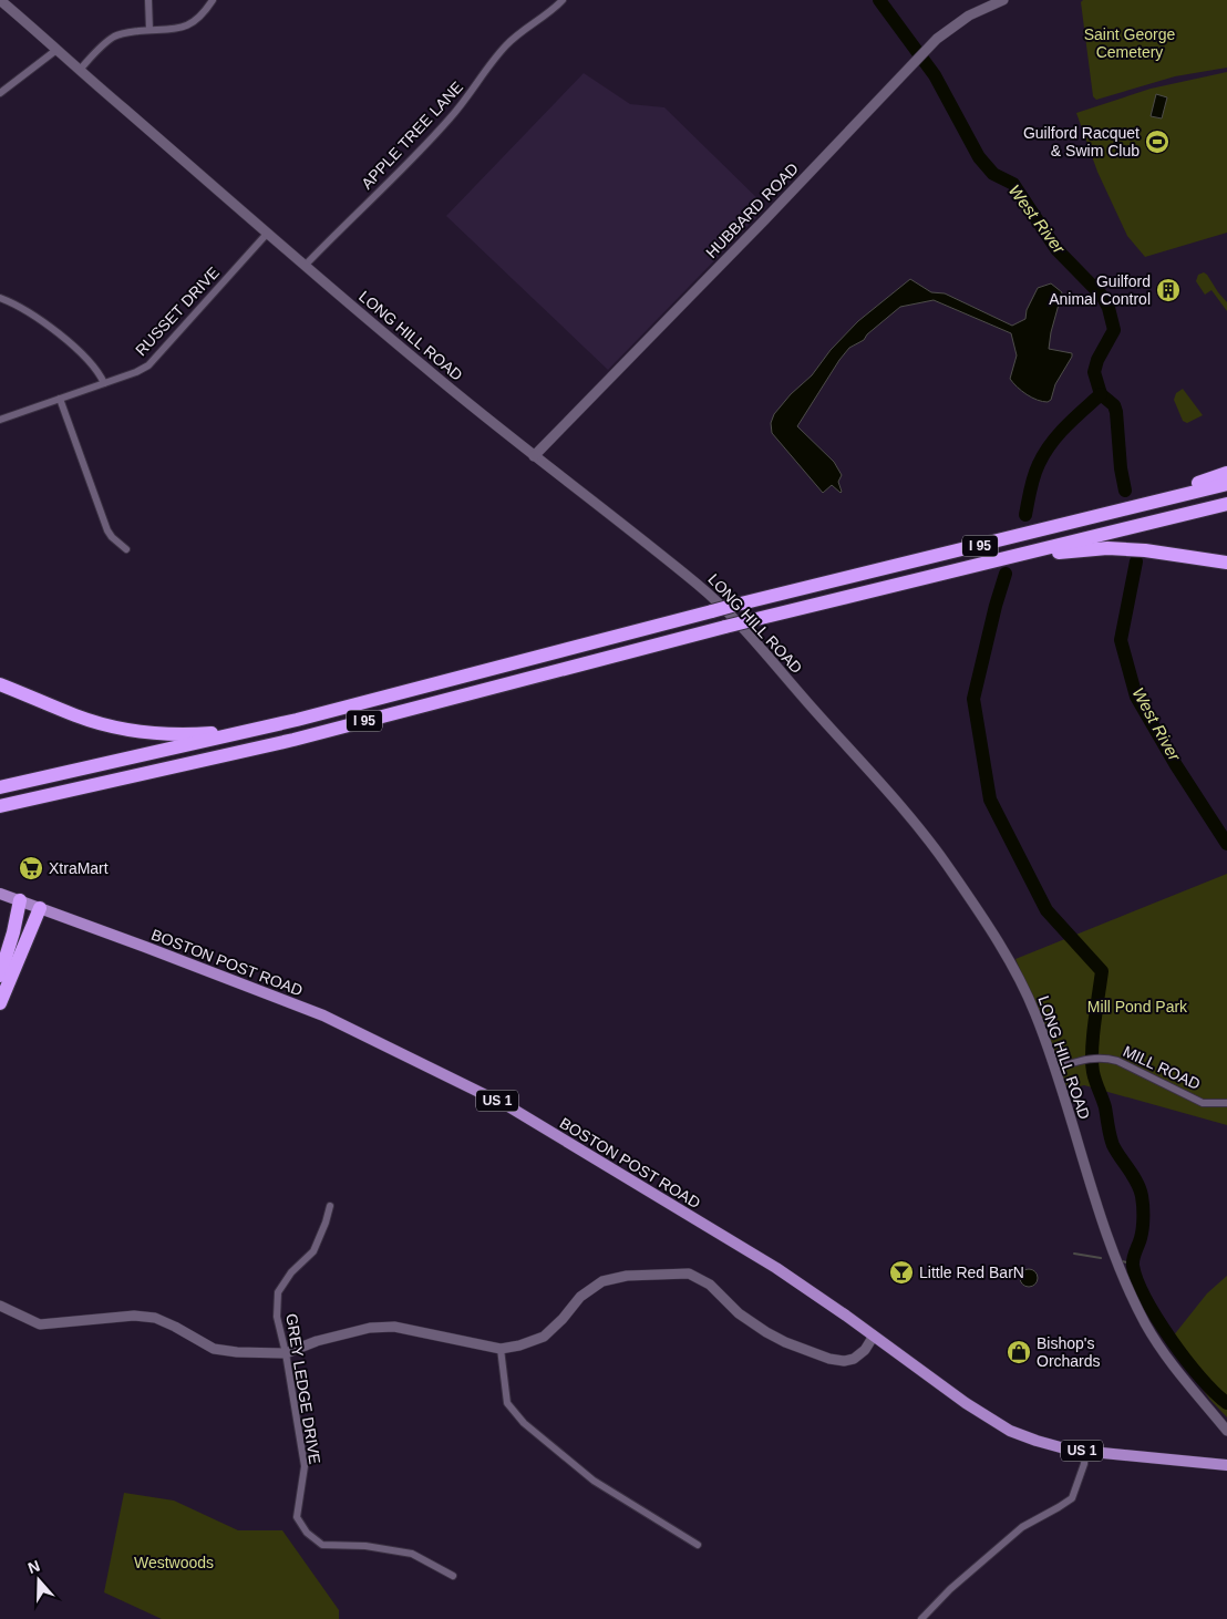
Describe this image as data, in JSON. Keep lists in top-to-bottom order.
{
  "streets": {
    "highway": ["I 95"],
    "main road": ["BOSTON POST ROAD", "US 1"],
    "street": [
      "APPLE TREE LANE",
      "HUBBARD ROAD",
      "RUSSET DRIVE",
      "LONG HILL ROAD",
      "MILL ROAD",
      "GREY LEDGE DRIVE"
    ]
  },
  "crossings": [
    ["APPLE TREE LANE", "LONG HILL ROAD"],
    ["HUBBARD ROAD", "LONG HILL ROAD"],
    ["RUSSET DRIVE", "LONG HILL ROAD"],
    ["LONG HILL ROAD", "MILL ROAD"]
  ],
  "water": ["West River"],
  "parks": ["Saint George Cemetery", "Mill Pond Park", "Westwoods"],
  "places": {
    "sports": ["Guilford Racquet & Swim Club"],
    "building": ["Guilford Animal Control"],
    "supermarket": ["XtraMart"],
    "bar": ["Little Red BarN"],
    "shop": ["Bishop's Orchards"]
  },
  "north": "top"
}
